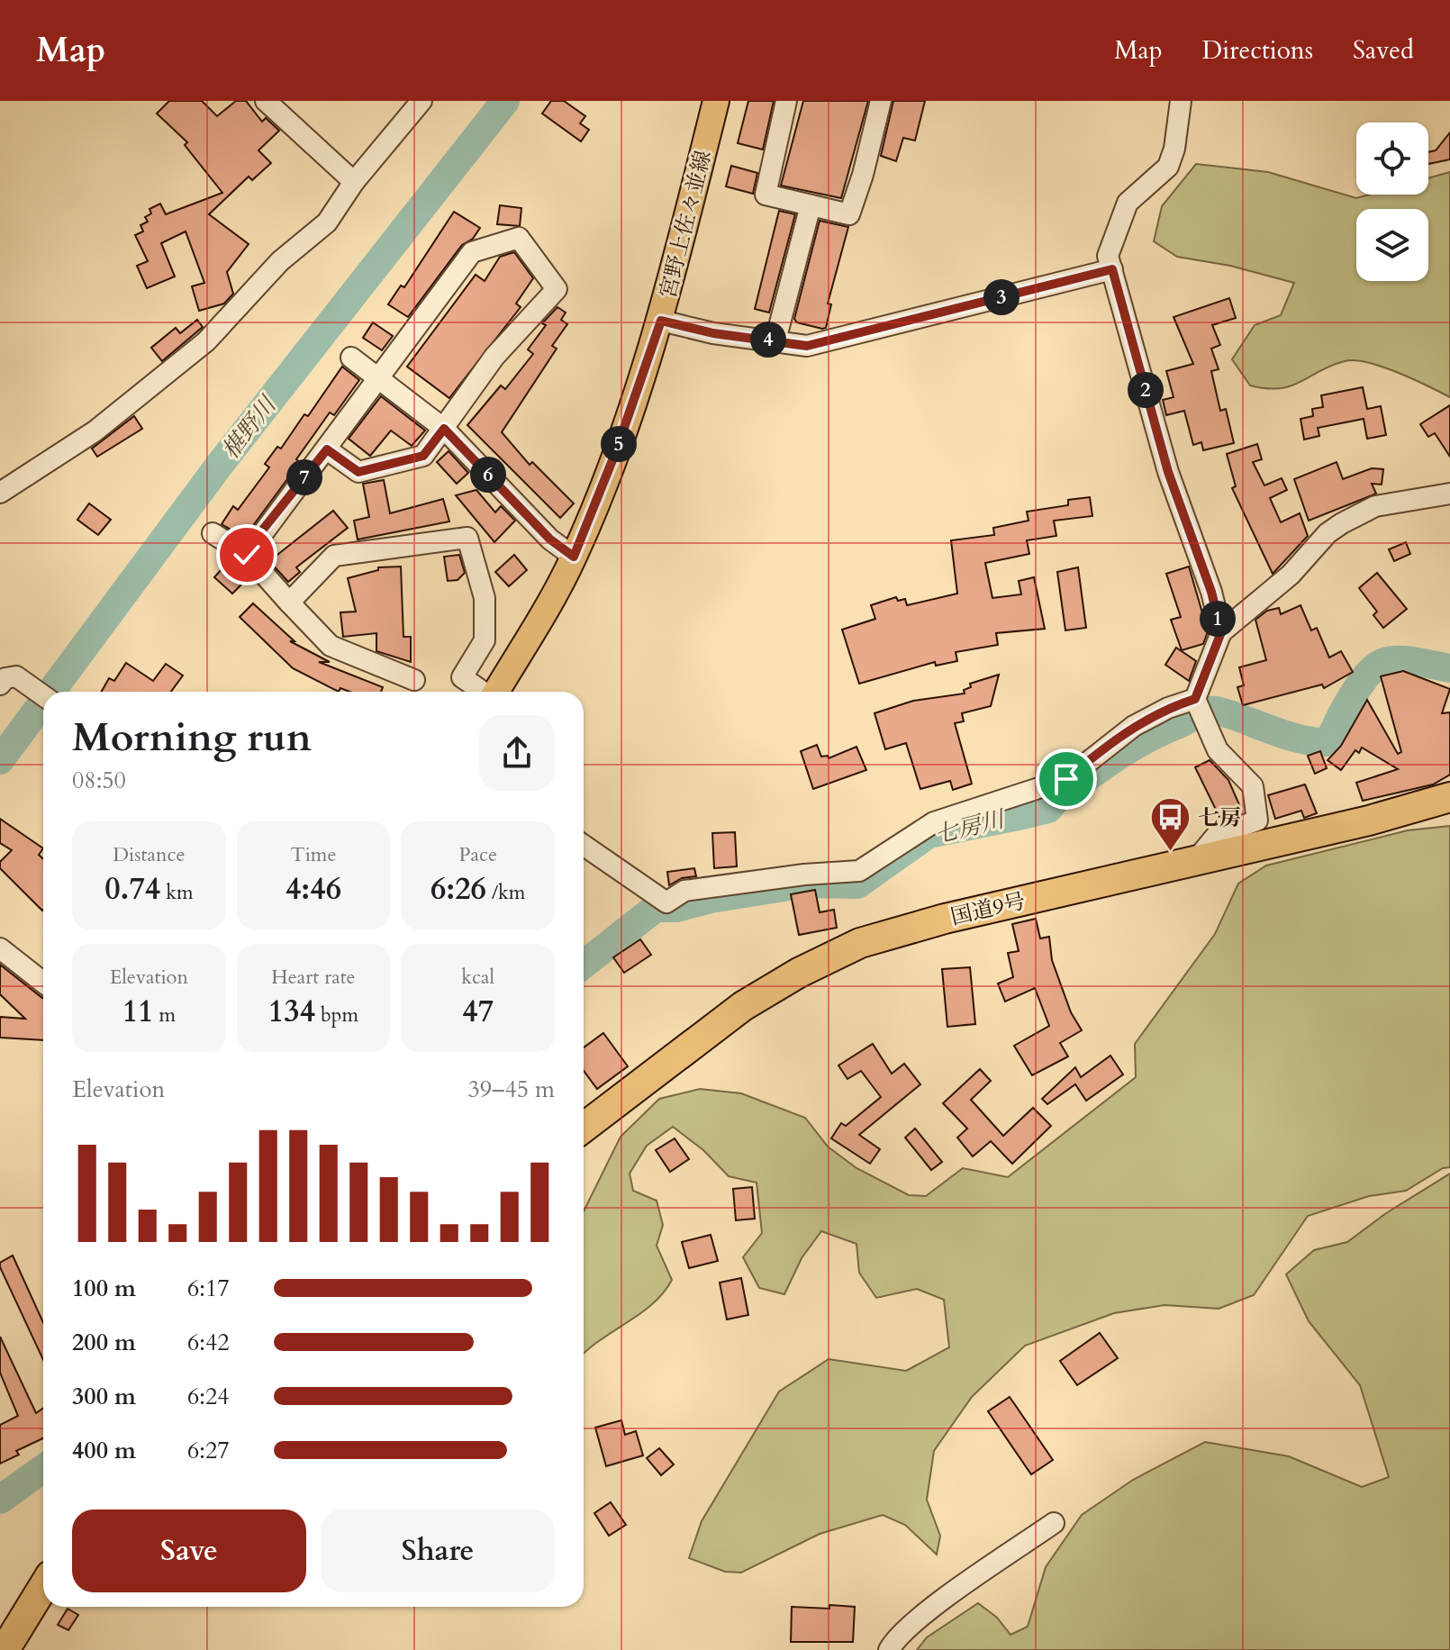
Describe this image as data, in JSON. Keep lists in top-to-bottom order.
{
  "streets": {
    "highway": ["国道9号"],
    "main road": ["宮野上佐々並線"]
  },
  "water": ["椹野川", "七房川"],
  "places": {
    "bus stop": ["七房"]
  },
  "page": {
    "header": "Map",
    "nav": ["Map", "Directions", "Saved"],
    "pins": [
      "3",
      "4",
      "2",
      "5",
      "6",
      "7",
      "1"
    ],
    "heading": ["Morning run", "08:50"],
    "stats": [
      ["Distance", "0.74 km"],
      ["Time", "4:46"],
      ["Pace", "6:26 /km"],
      ["Elevation", "11 m"],
      ["Heart rate", "134 bpm"],
      ["kcal", "47"]
    ],
    "chart": ["Elevation", "39–45 m"],
    "list": [
      {
        "name": "100 m",
        "note": "6:17"
      },
      {
        "name": "200 m",
        "note": "6:42"
      },
      {
        "name": "300 m",
        "note": "6:24"
      },
      {
        "name": "400 m",
        "note": "6:27"
      }
    ],
    "buttons": ["Save", "Share"]
  }
}
